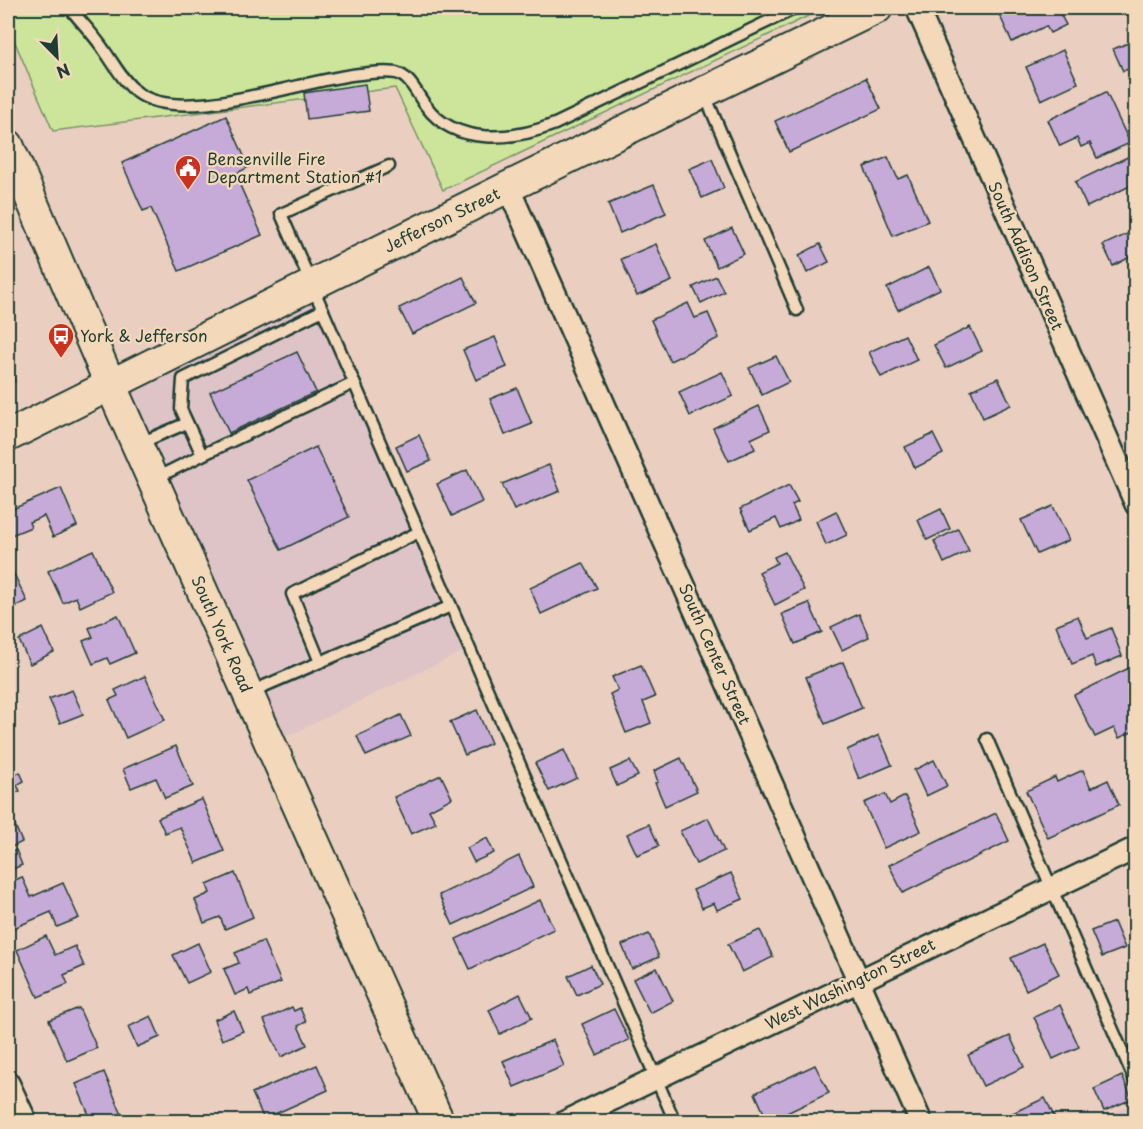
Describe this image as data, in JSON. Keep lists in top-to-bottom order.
{
  "streets": {
    "main road": ["Jefferson Street", "South York Road"],
    "street": ["South Addison Street", "South Center Street", "West Washington Street"]
  },
  "crossings": [
    ["Jefferson Street", "South York Road"],
    ["Jefferson Street", "South Center Street"],
    ["South Center Street", "West Washington Street"]
  ],
  "places": {
    "public building": ["Bensenville Fire Department Station #1"],
    "bus stop": ["York & Jefferson"]
  },
  "north": "bottom right"
}
